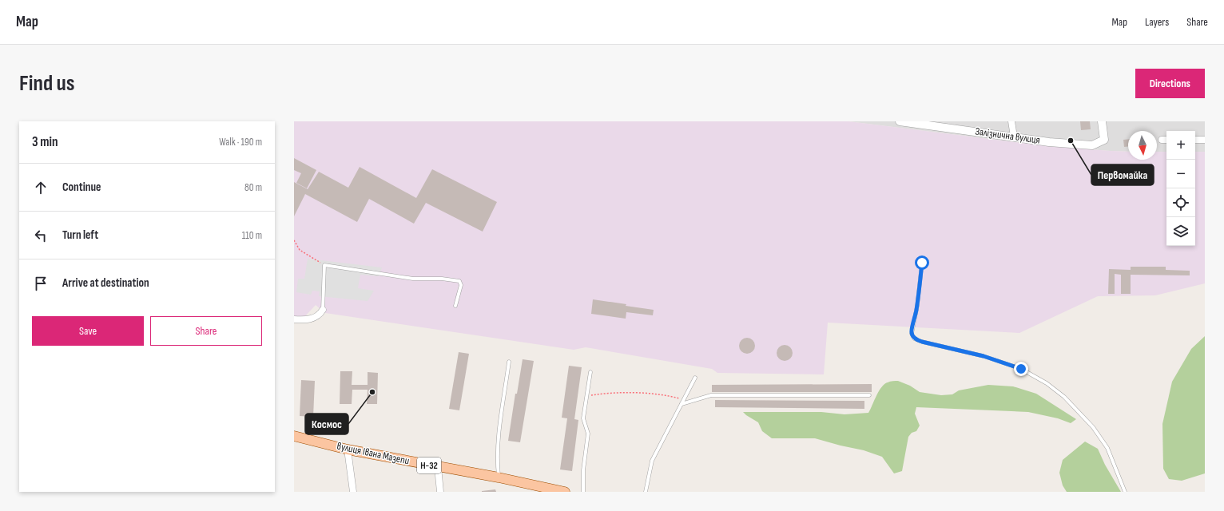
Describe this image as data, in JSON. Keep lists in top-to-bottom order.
{
  "streets": {
    "main road": ["вулиця Івана Мазепи", "Н-32"],
    "street": ["Залізнична вулиця"]
  },
  "places": ["Первомайка", "Космос"],
  "north": "bottom",
  "page": {
    "header": "Map",
    "nav": ["Map", "Layers", "Share"],
    "buttons": [
      "Directions",
      ["Save", "Share"]
    ],
    "title": "Find us",
    "heading": ["3 min", "Walk · 190 m"],
    "map_buttons": ["+", "−"],
    "list": [
      ["Continue", "80 m"],
      ["Turn left", "110 m"],
      "Arrive at destination"
    ]
  }
}
